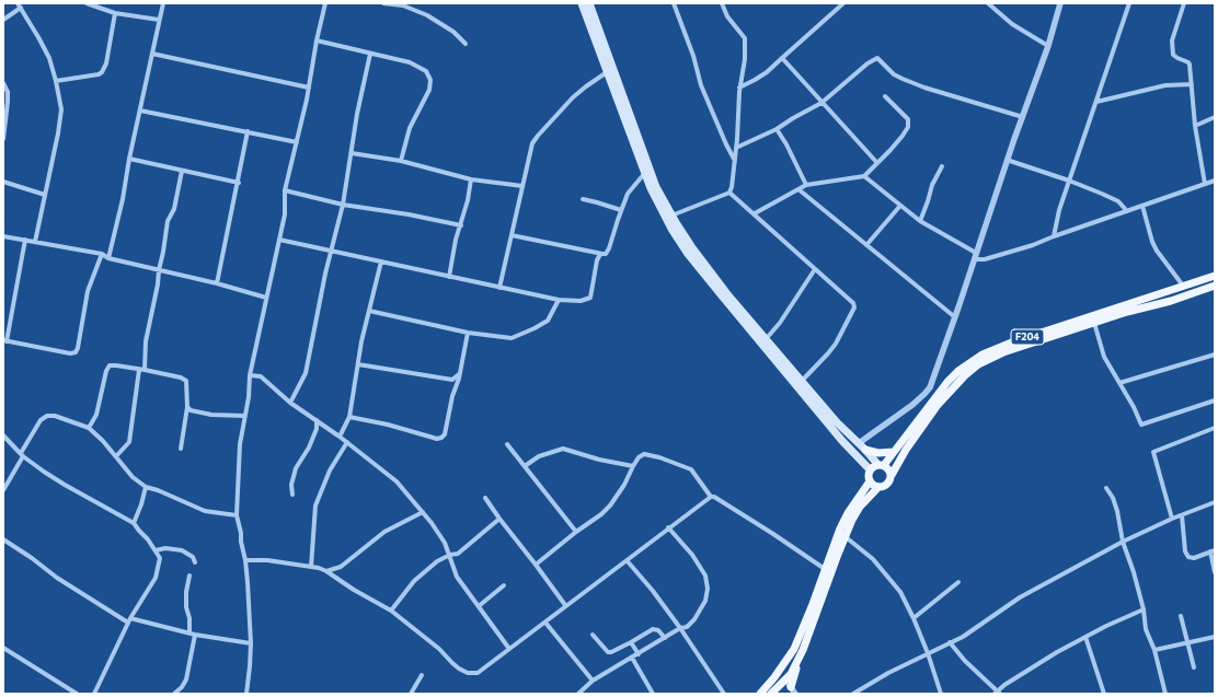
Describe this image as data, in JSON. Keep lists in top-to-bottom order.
{
  "streets": {
    "main road": ["F204"]
  }
}
